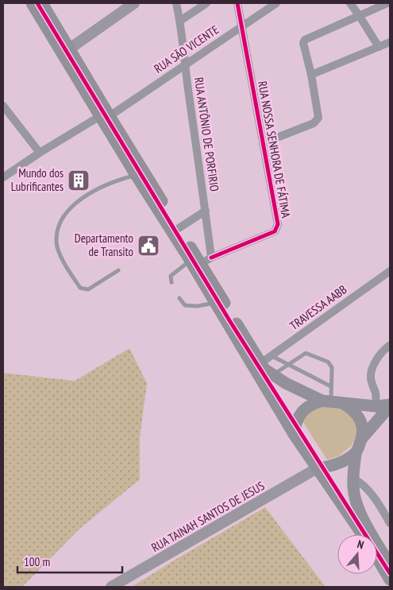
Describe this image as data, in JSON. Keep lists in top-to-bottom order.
{
  "streets": {
    "street": [
      "RUA SÃO VICENTE",
      "RUA ANTÔNIO DE PORFIRIO",
      "RUA NOSSA SENHORA DE FÁTIMA",
      "TRAVESSA AABB",
      "RUA TAINAH SANTOS DE JESUS"
    ]
  },
  "crossings": [
    ["RUA SÃO VICENTE", "RUA ANTÔNIO DE PORFIRIO"],
    ["RUA SÃO VICENTE", "RUA NOSSA SENHORA DE FÁTIMA"],
    ["RUA ANTÔNIO DE PORFIRIO", "RUA NOSSA SENHORA DE FÁTIMA"]
  ],
  "places": {
    "building": ["Mundo dos Lubrificantes"],
    "public building": ["Departamento de Transito"]
  },
  "scale_bar": "100 m",
  "north": "top"
}
